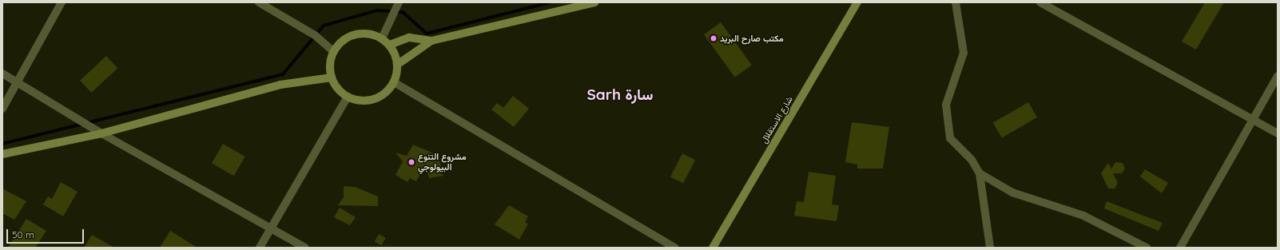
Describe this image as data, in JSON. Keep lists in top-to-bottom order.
{
  "streets": {
    "street": ["شارع الاستقلال"]
  },
  "districts": ["Sarh سارة"],
  "places": ["مكتب صارح البريد", "مشروع التنوع البيولوجي"],
  "scale_bar": "50 m"
}
